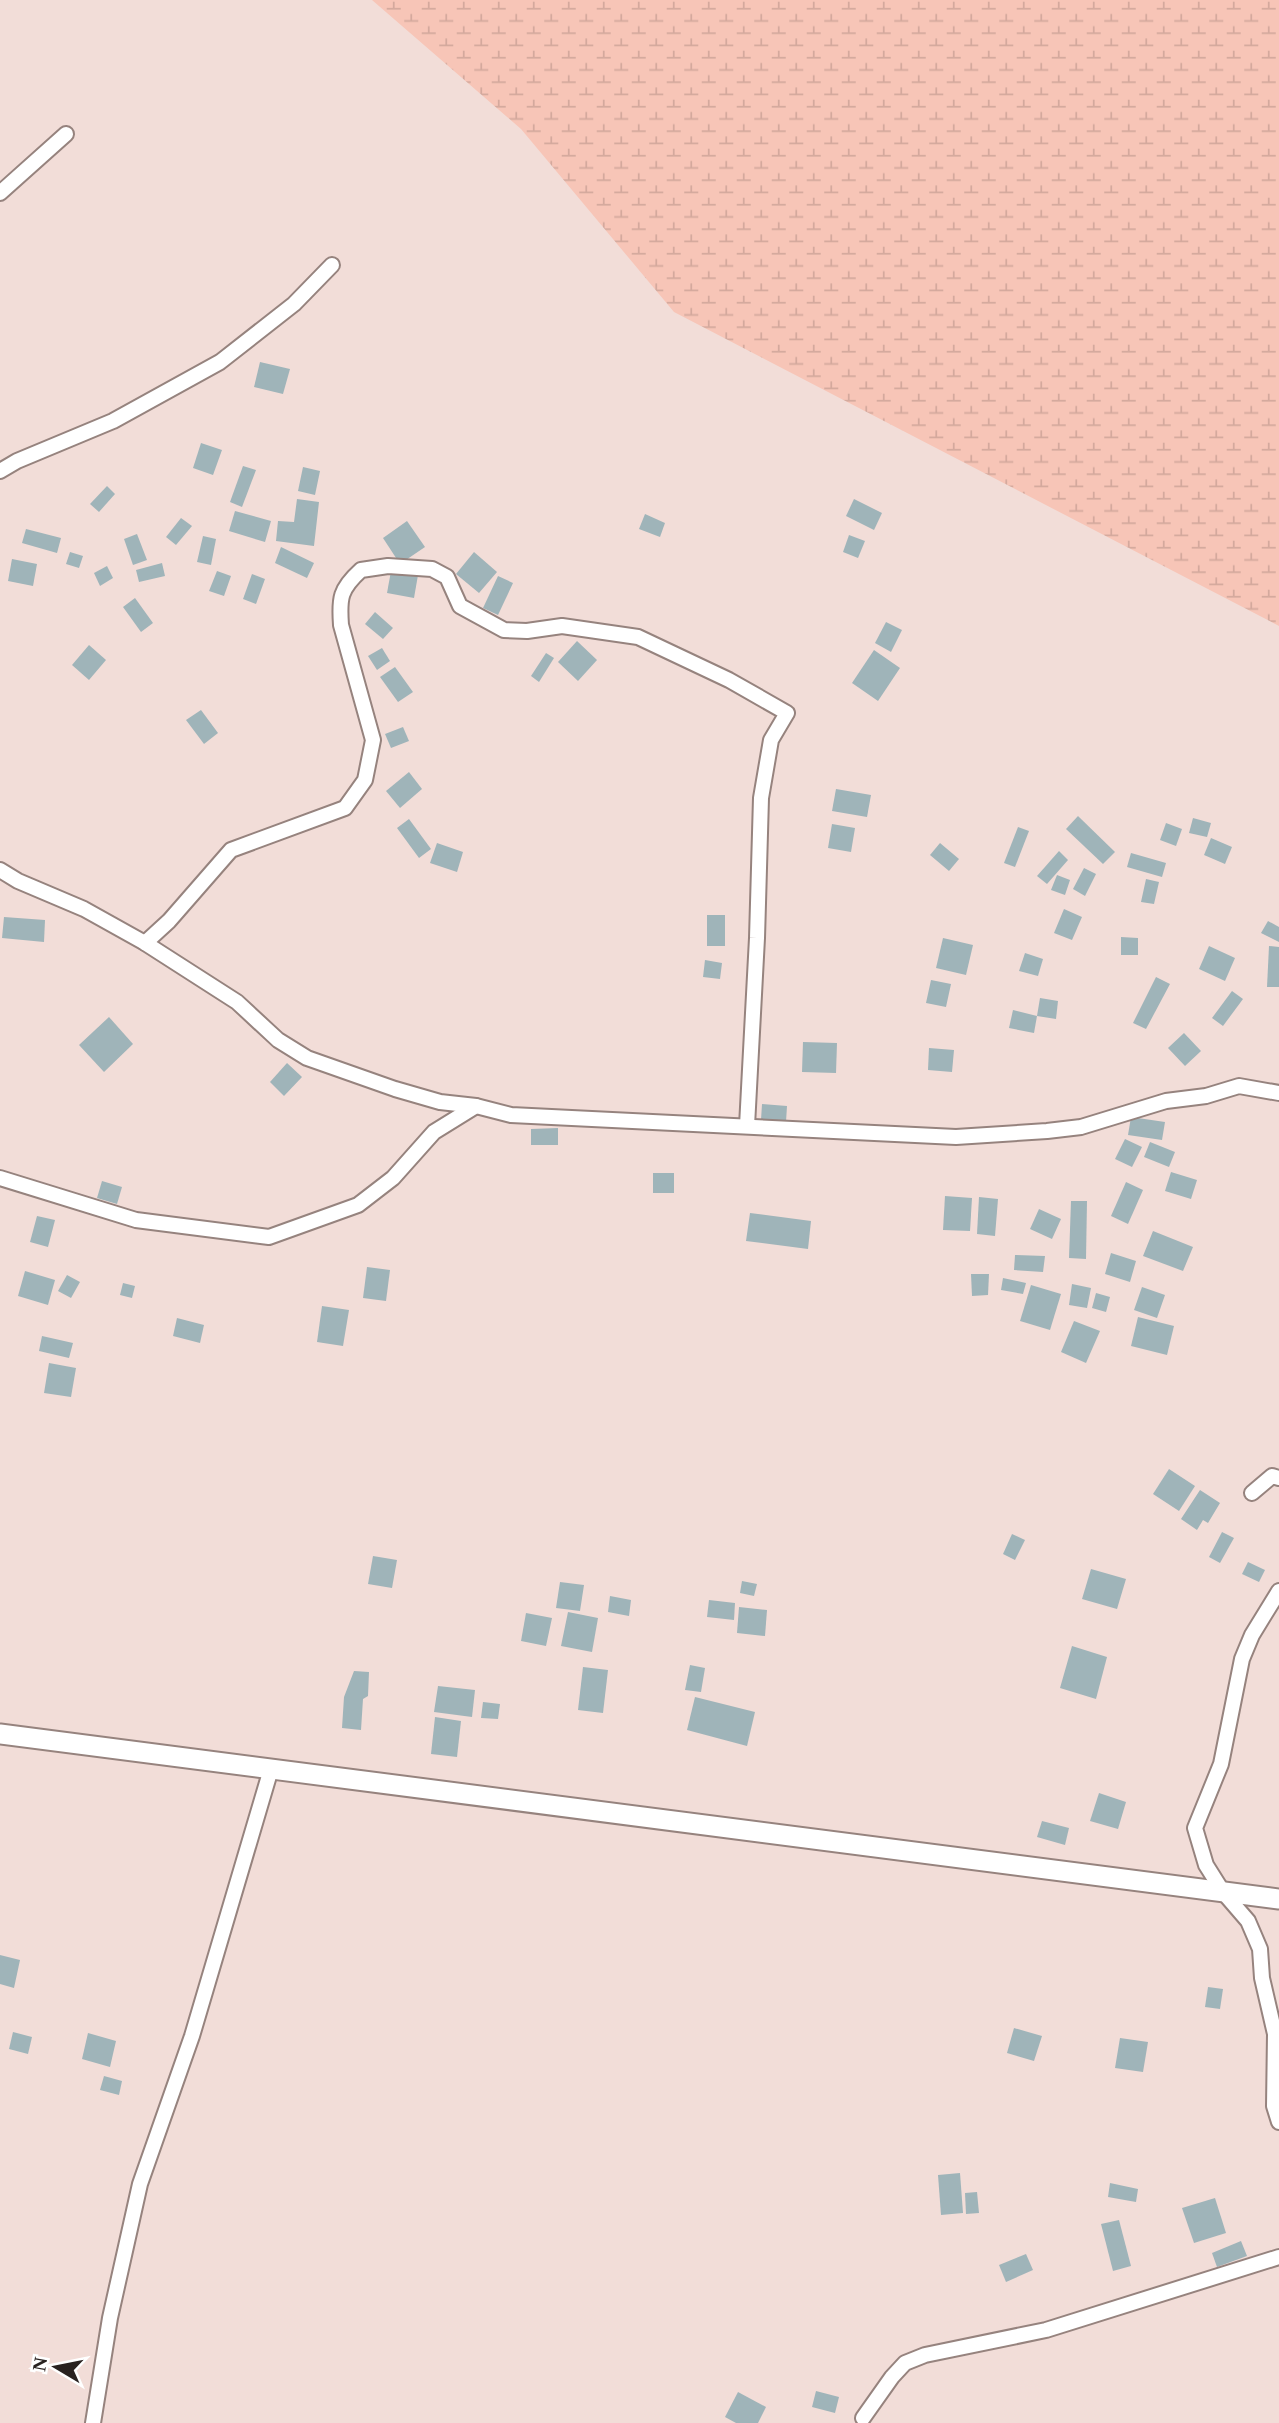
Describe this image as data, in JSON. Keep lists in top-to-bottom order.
{
  "north": "left"
}
